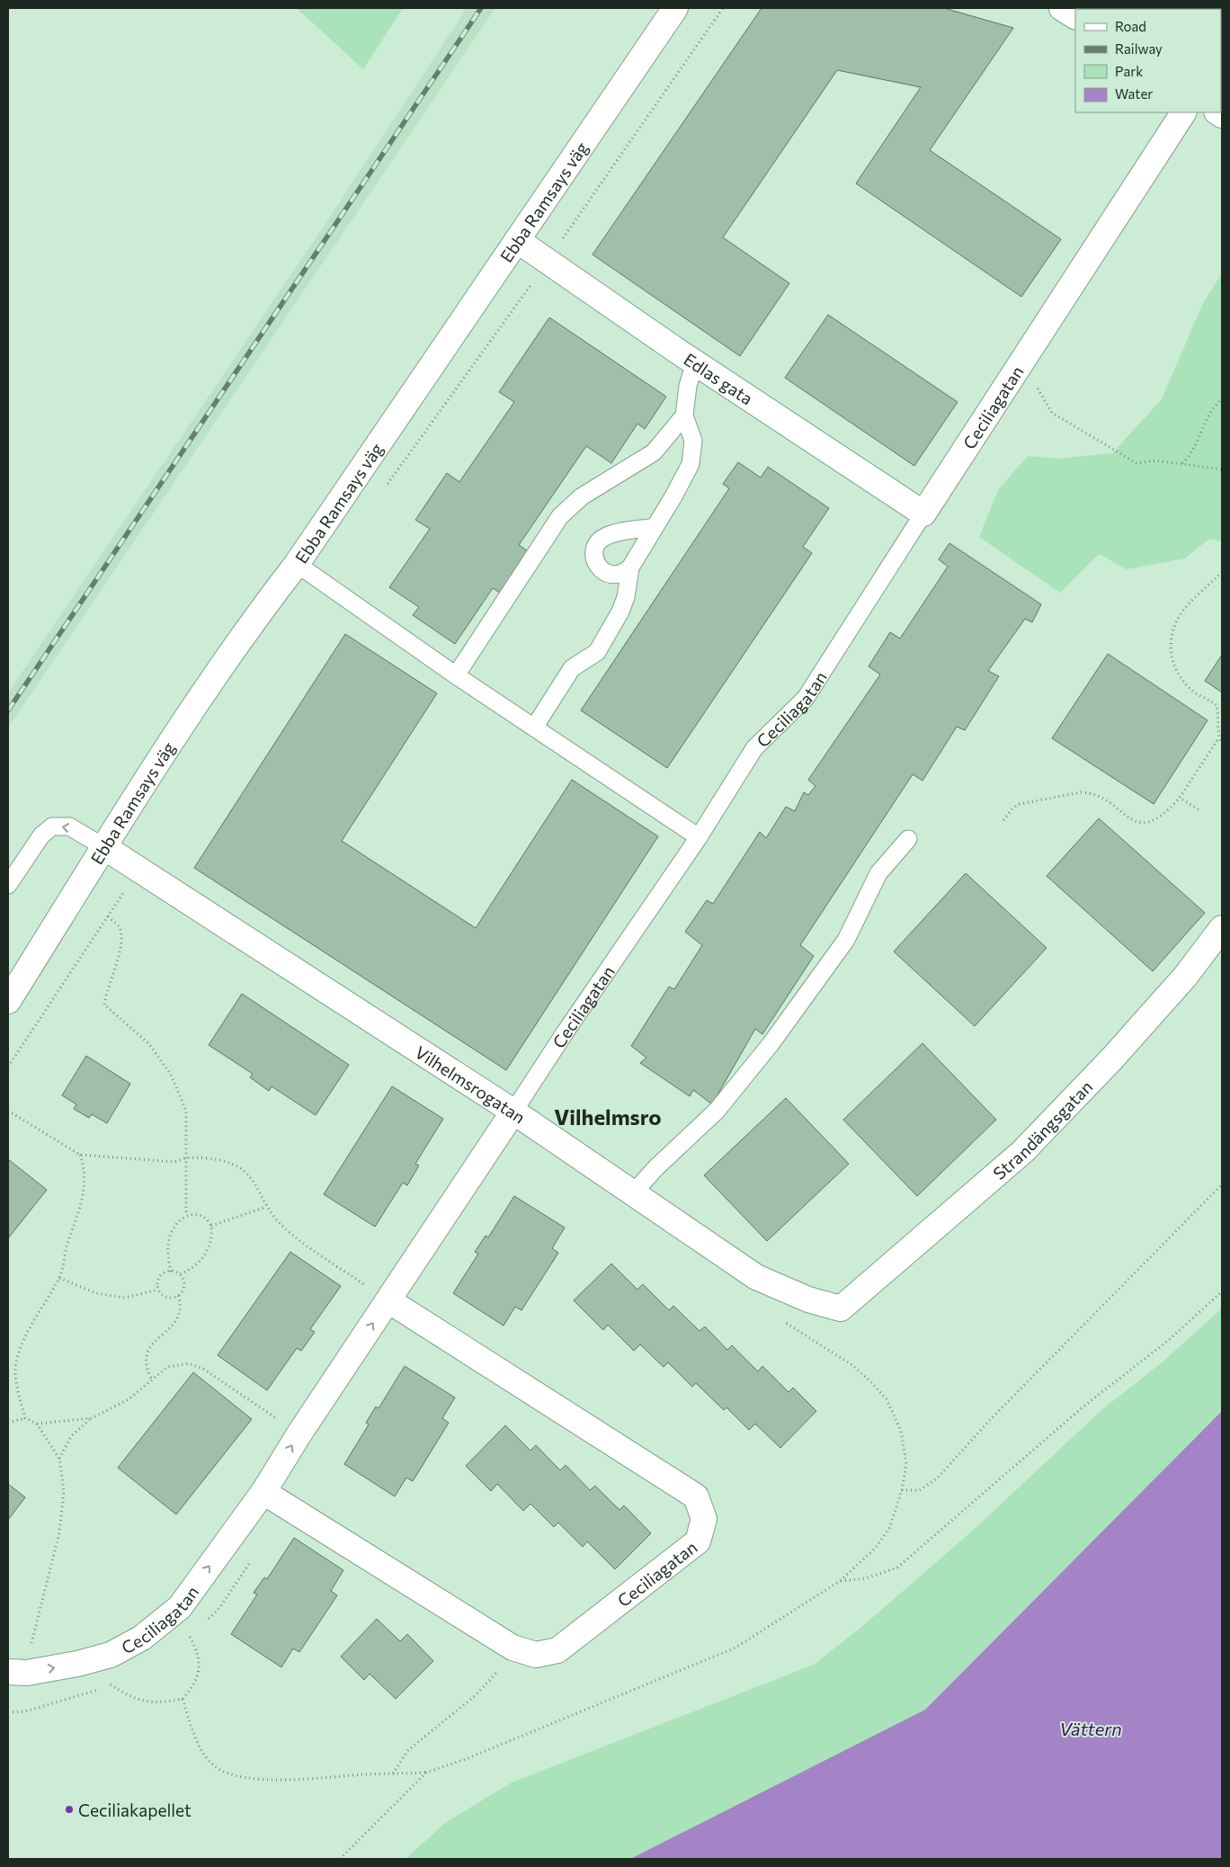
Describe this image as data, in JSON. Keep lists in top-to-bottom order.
{
  "streets": {
    "street": [
      "Ebba Ramsays väg",
      "Edlas gata",
      "Ceciliagatan",
      "Vilhelmsrogatan",
      "Strandängsgatan"
    ]
  },
  "crossings": [
    ["Ebba Ramsays väg", "Edlas gata"],
    ["Ebba Ramsays väg", "Vilhelmsrogatan"],
    ["Edlas gata", "Ceciliagatan"],
    ["Ceciliagatan", "Vilhelmsrogatan"],
    ["Vilhelmsrogatan", "Strandängsgatan"]
  ],
  "districts": ["Vilhelmsro"],
  "water": ["Vättern"],
  "places": ["Ceciliakapellet"],
  "legend": [
    "Road",
    "Railway",
    "Park",
    "Water"
  ]
}
